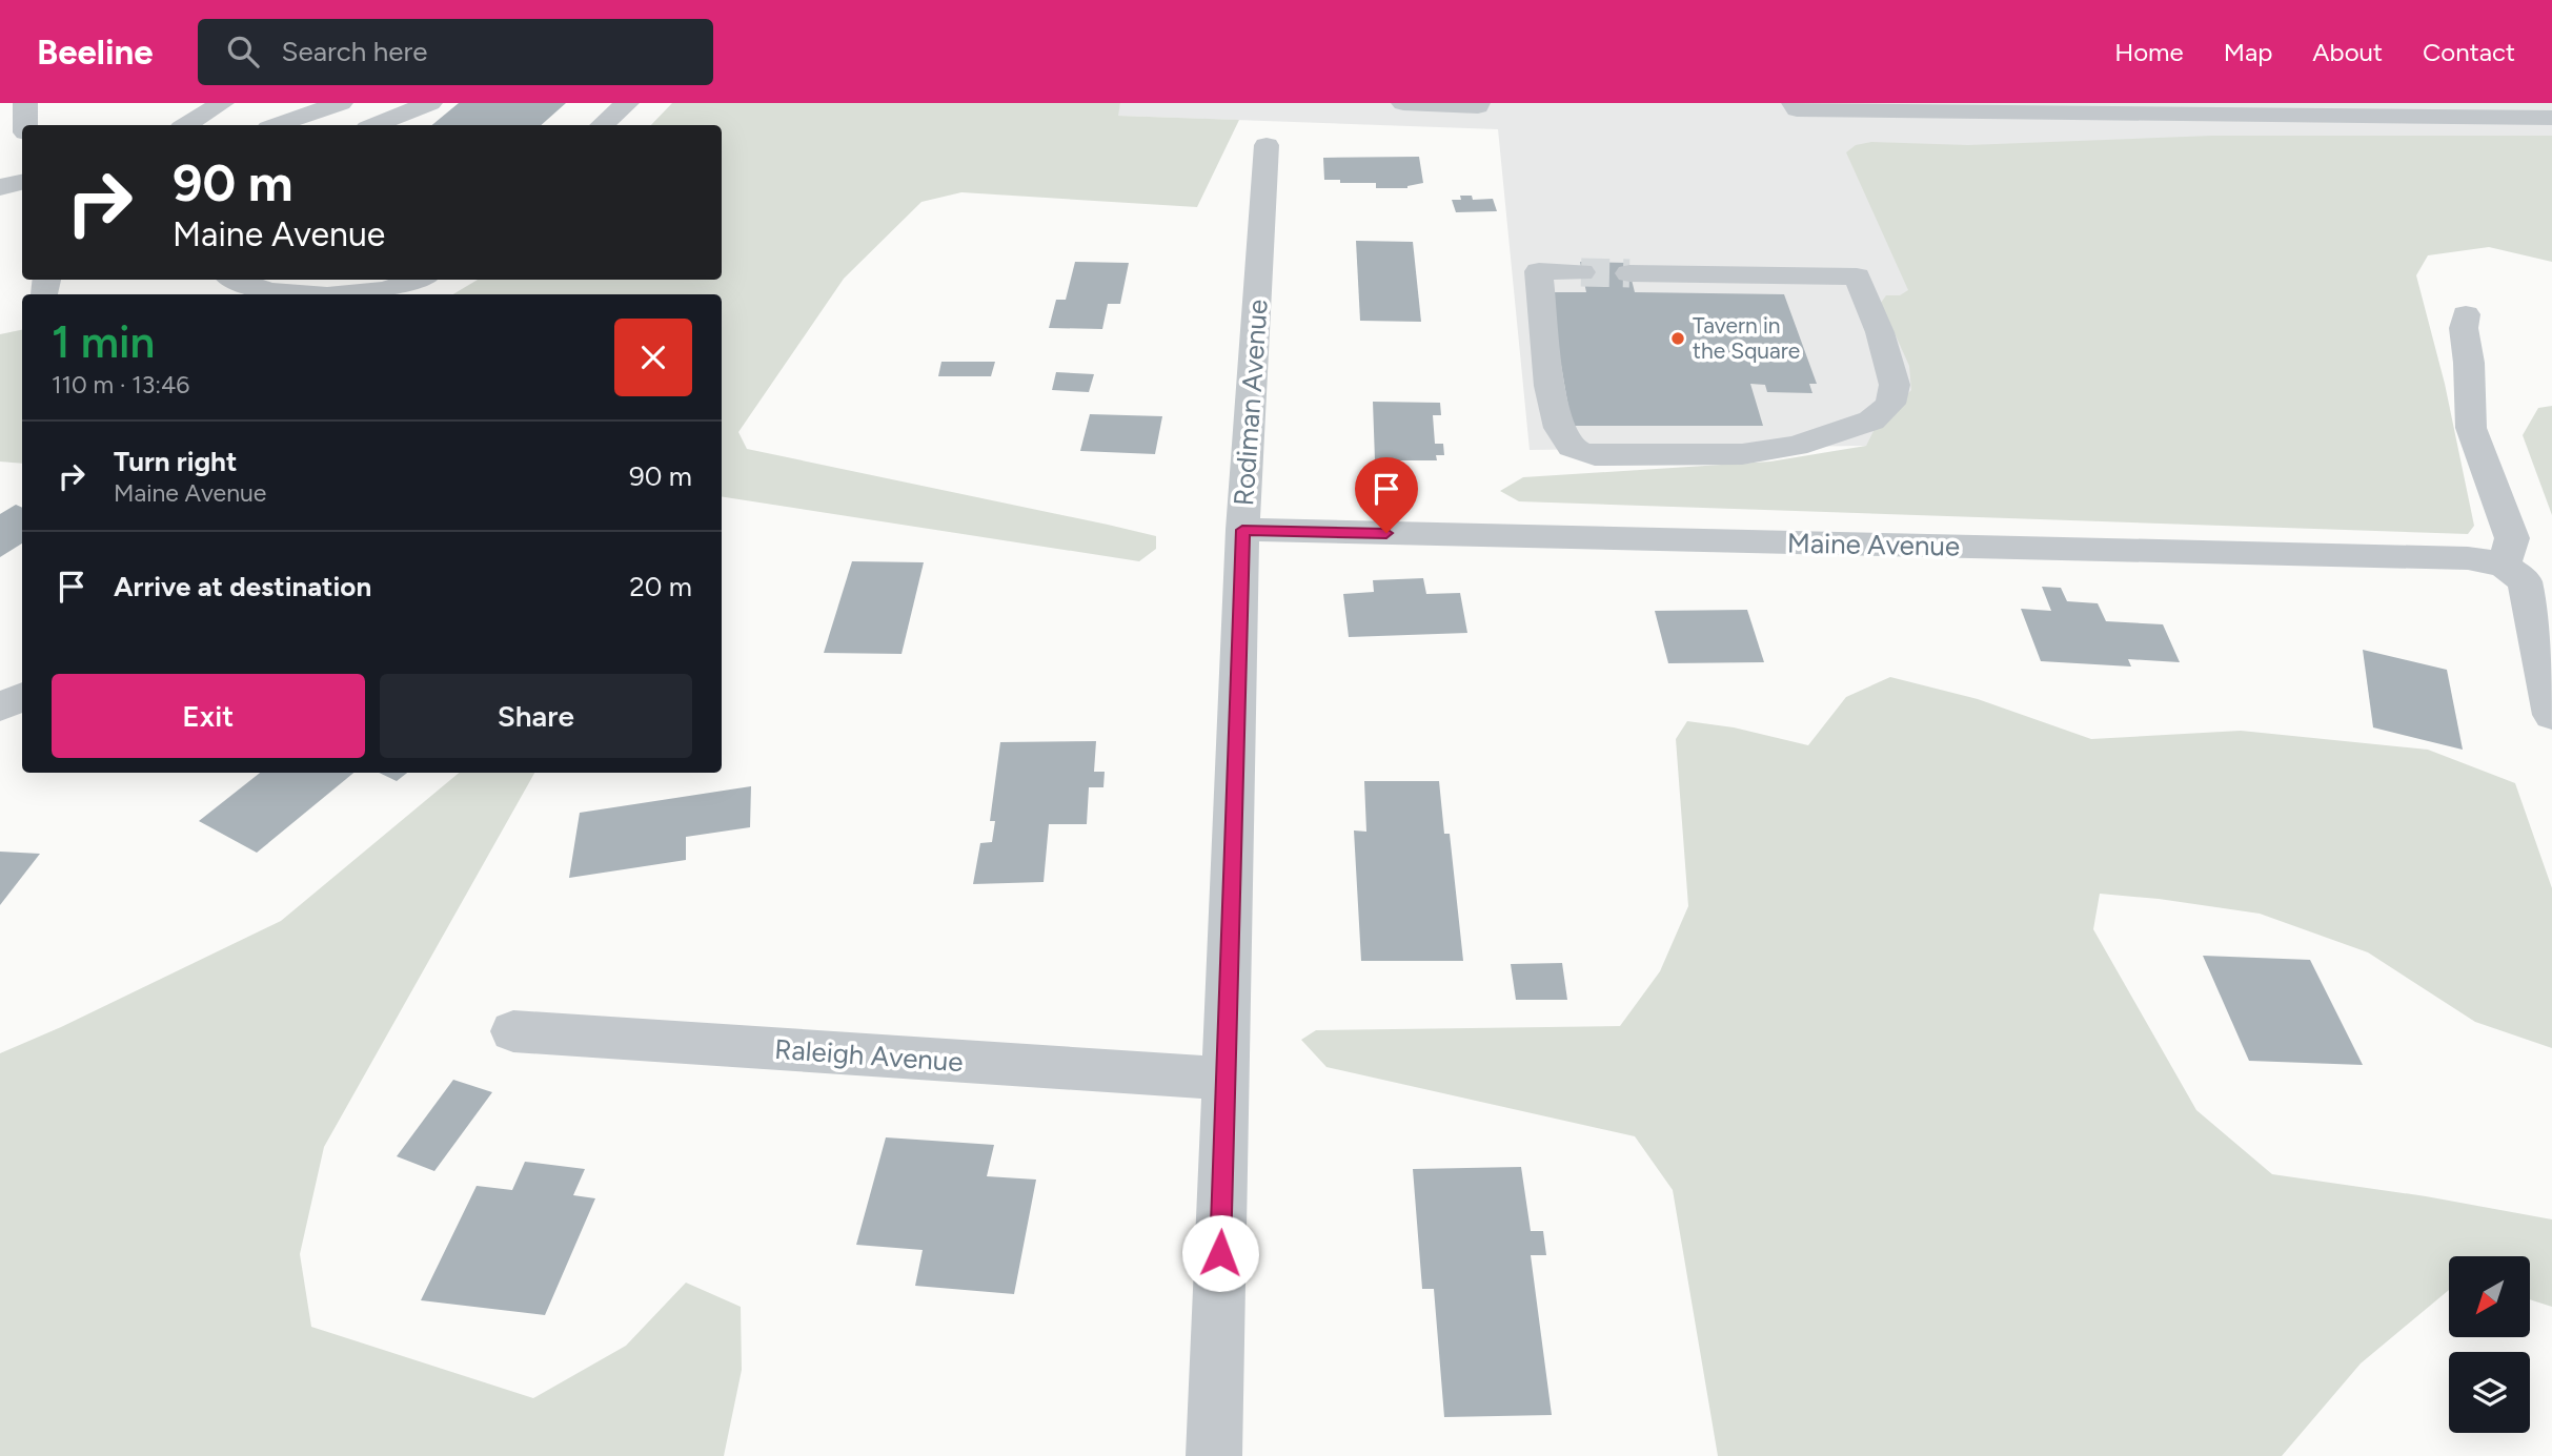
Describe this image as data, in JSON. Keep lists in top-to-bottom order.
{
  "streets": {
    "street": ["Rodiman Avenue", "Maine Avenue", "Raleigh Avenue"]
  },
  "crossings": [
    ["Rodiman Avenue", "Maine Avenue"],
    ["Rodiman Avenue", "Raleigh Avenue"]
  ],
  "places": ["Tavern in the Square"],
  "north": "bottom left",
  "page": {
    "header": "Beeline",
    "search": "Search here",
    "nav": [
      "Home",
      "Map",
      "About",
      "Contact"
    ],
    "turn": ["90 m", "Maine Avenue"],
    "heading": ["1 min", "110 m · 13:46"],
    "list": [
      {
        "name": "Turn right",
        "note": "Maine Avenue",
        "value": "90 m"
      },
      {
        "name": "Arrive at destination",
        "value": "20 m"
      }
    ],
    "buttons": ["Exit", "Share"]
  }
}
